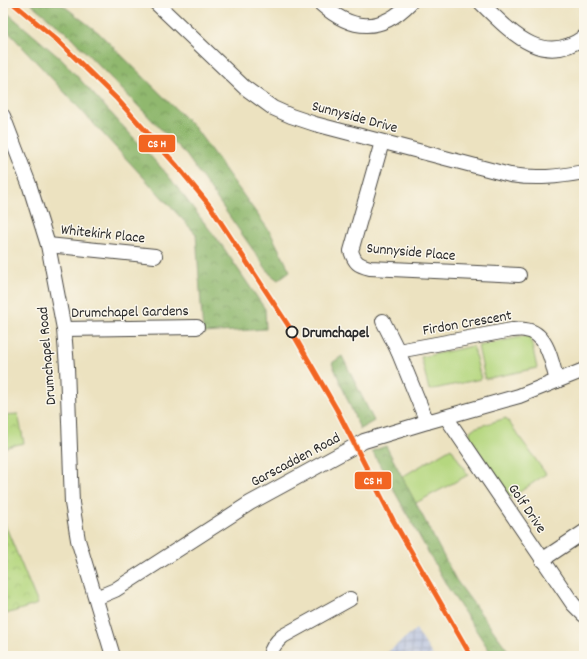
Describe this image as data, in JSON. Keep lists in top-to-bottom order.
{
  "streets": {
    "street": [
      "Sunnyside Drive",
      "Whitekirk Place",
      "Sunnyside Place",
      "Drumchapel Gardens",
      "Firdon Crescent",
      "Drumchapel Road",
      "Garscadden Road",
      "Golf Drive"
    ]
  },
  "crossings": [
    ["Sunnyside Drive", "Sunnyside Place"],
    ["Whitekirk Place", "Drumchapel Road"],
    ["Drumchapel Gardens", "Drumchapel Road"],
    ["Firdon Crescent", "Garscadden Road"],
    ["Drumchapel Road", "Garscadden Road"],
    ["Garscadden Road", "Golf Drive"]
  ],
  "places": ["Drumchapel"]
}
